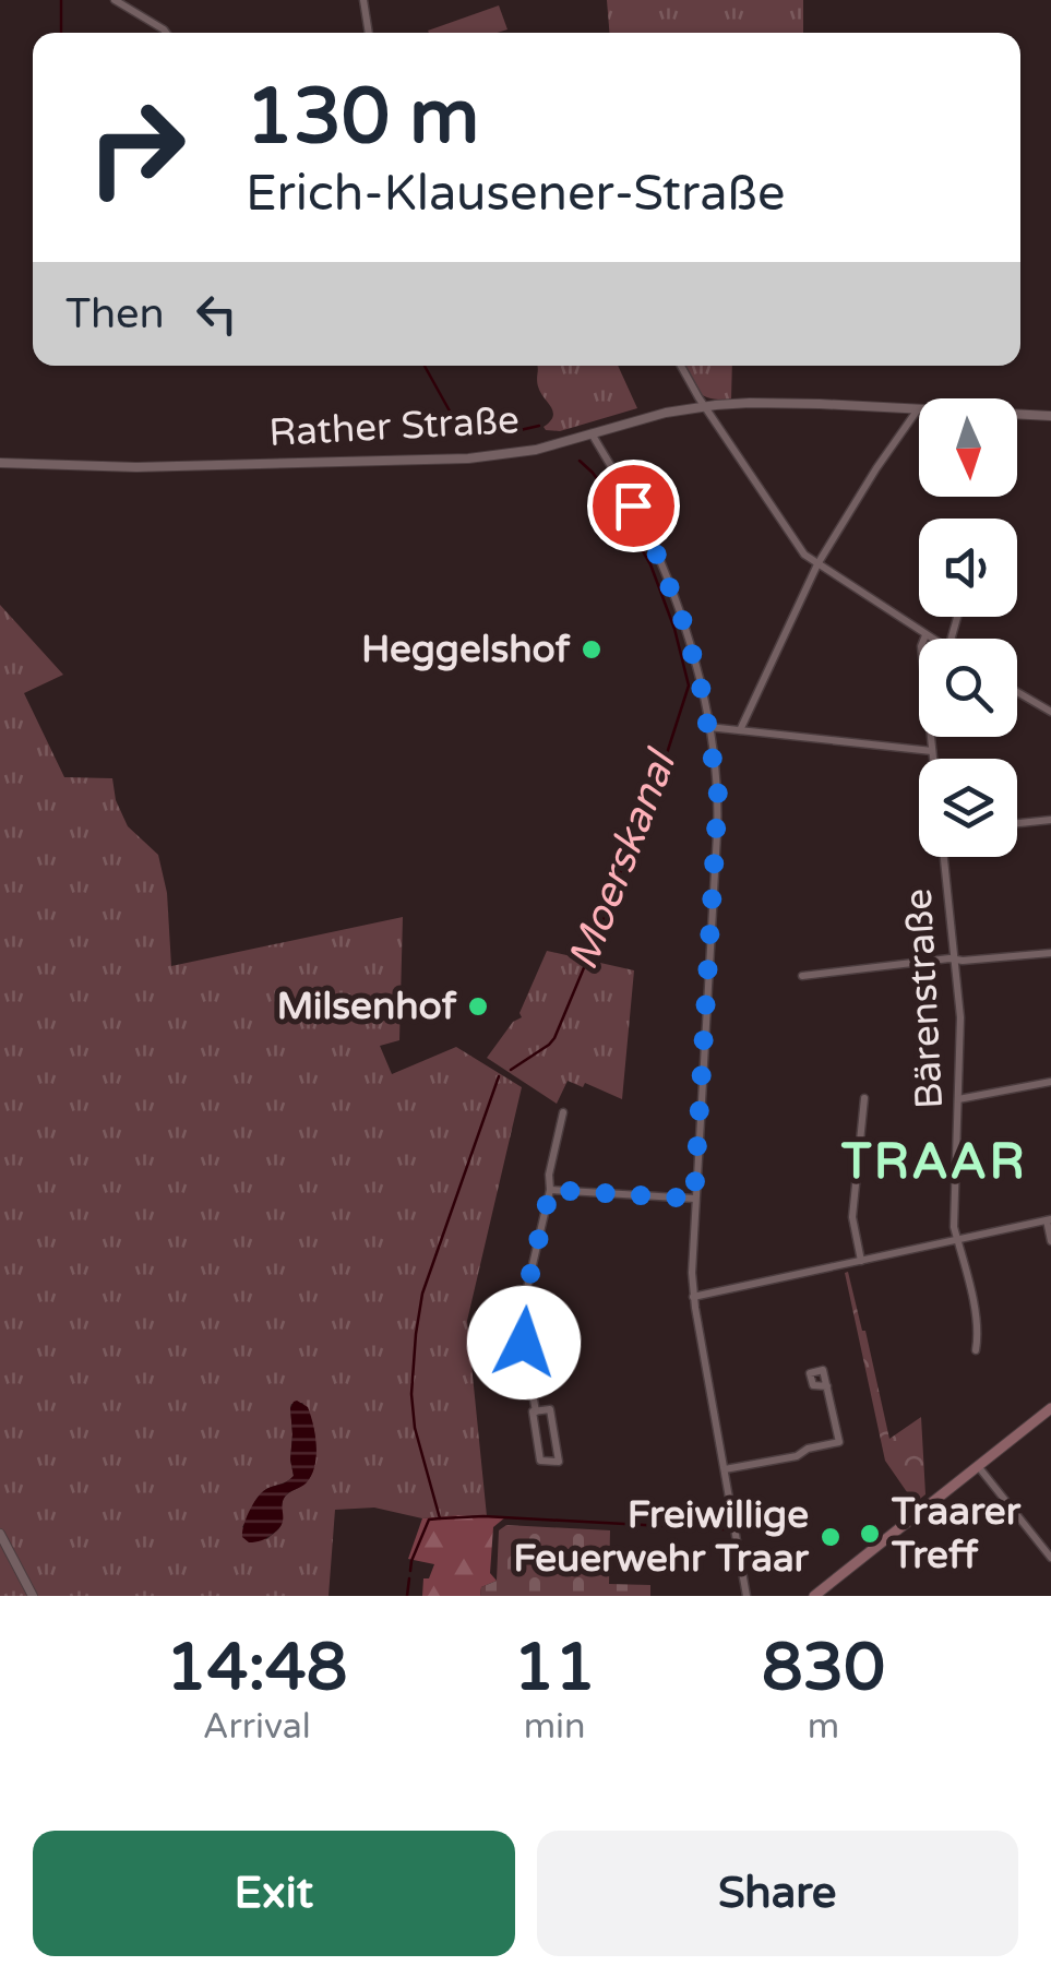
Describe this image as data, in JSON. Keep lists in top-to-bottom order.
{
  "streets": {
    "street": ["Rather Straße", "Bärenstraße"]
  },
  "districts": ["TRAAR"],
  "water": ["Moerskanal"],
  "places": [
    "Heggelshof",
    "Milsenhof",
    "Traarer Treff",
    "Freiwillige Feuerwehr Traar"
  ],
  "north": "bottom",
  "page": {
    "turn": ["130 m", "Erich-Klausener-Straße"],
    "then": "Then",
    "eta": [
      "14:48",
      "Arrival",
      "11",
      "min",
      "830",
      "m"
    ],
    "buttons": ["Exit", "Share"]
  }
}
